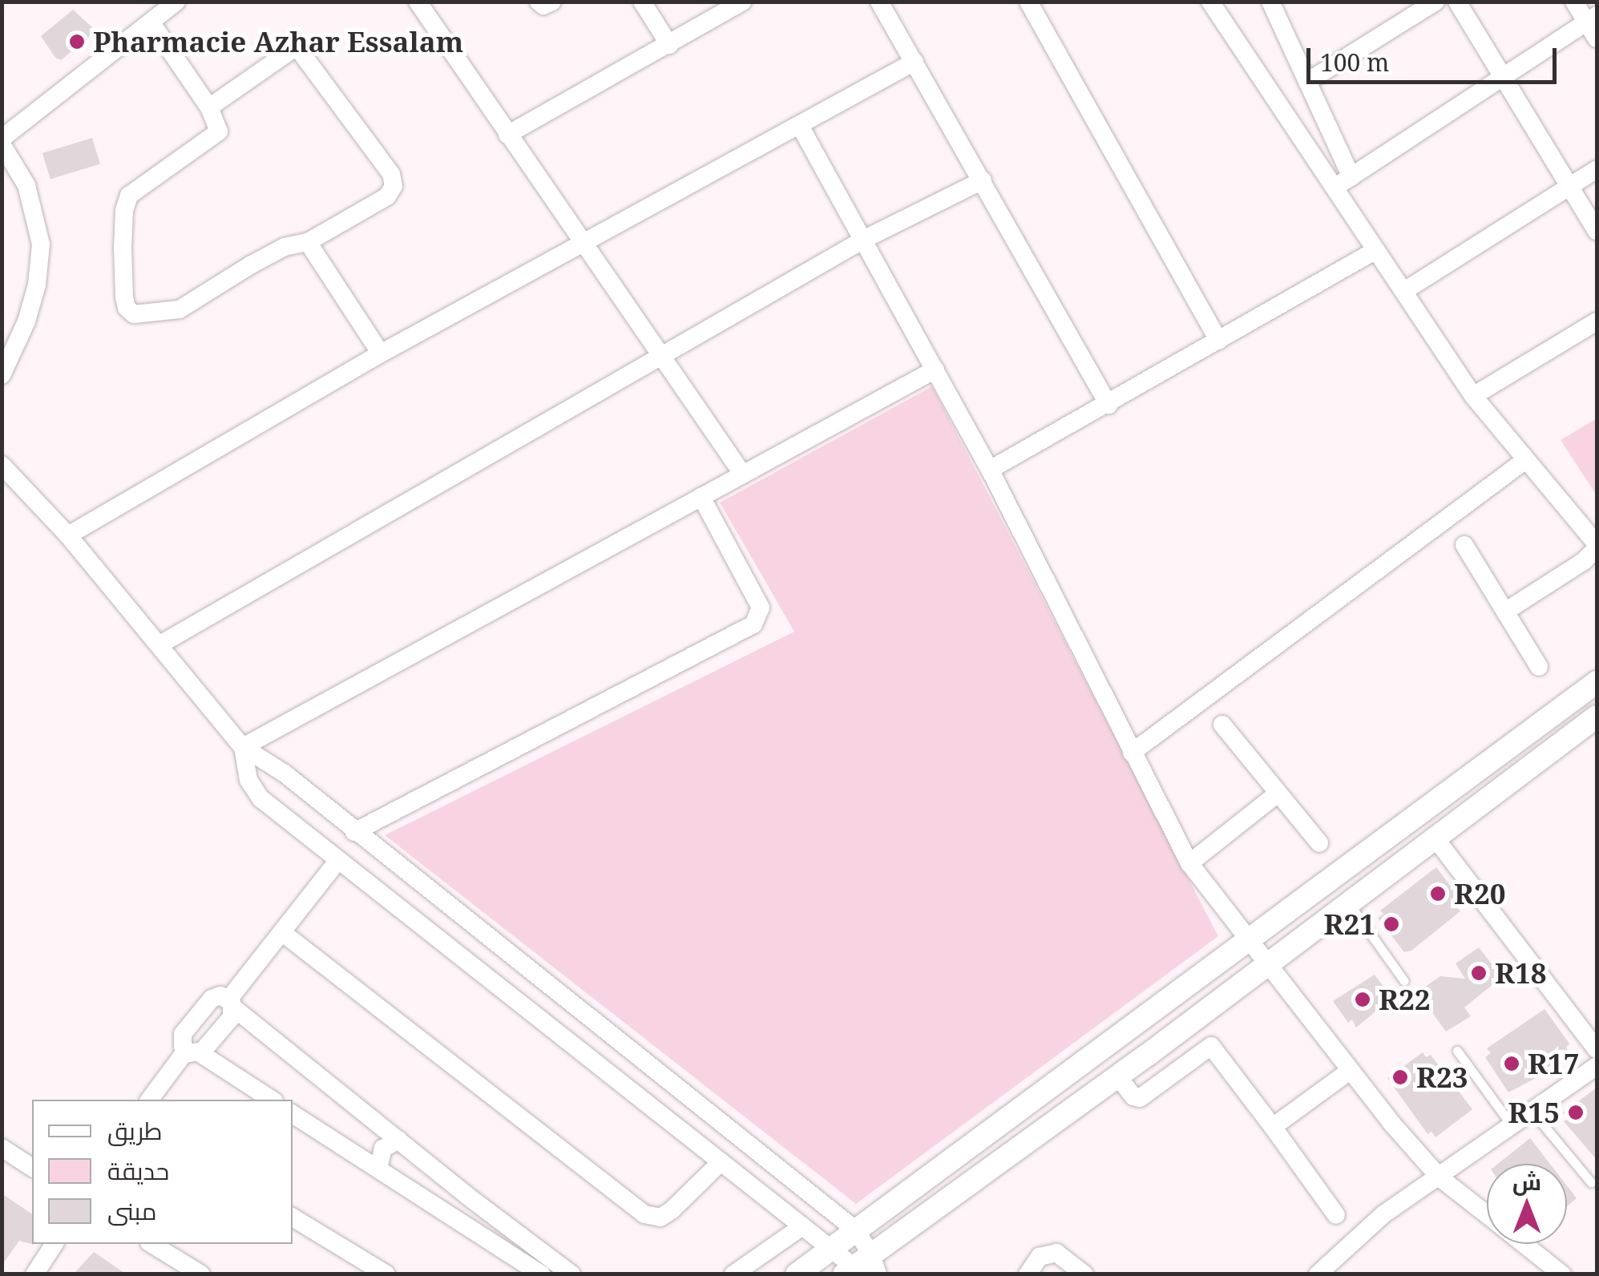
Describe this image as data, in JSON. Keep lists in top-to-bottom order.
{
  "places": [
    "Pharmacie Azhar Essalam",
    "R20",
    "R21",
    "R18",
    "R22",
    "R17",
    "R23",
    "R15"
  ],
  "legend": ["طريق", "حديقة", "مبنى"],
  "scale_bar": "100 m",
  "north": "top"
}
